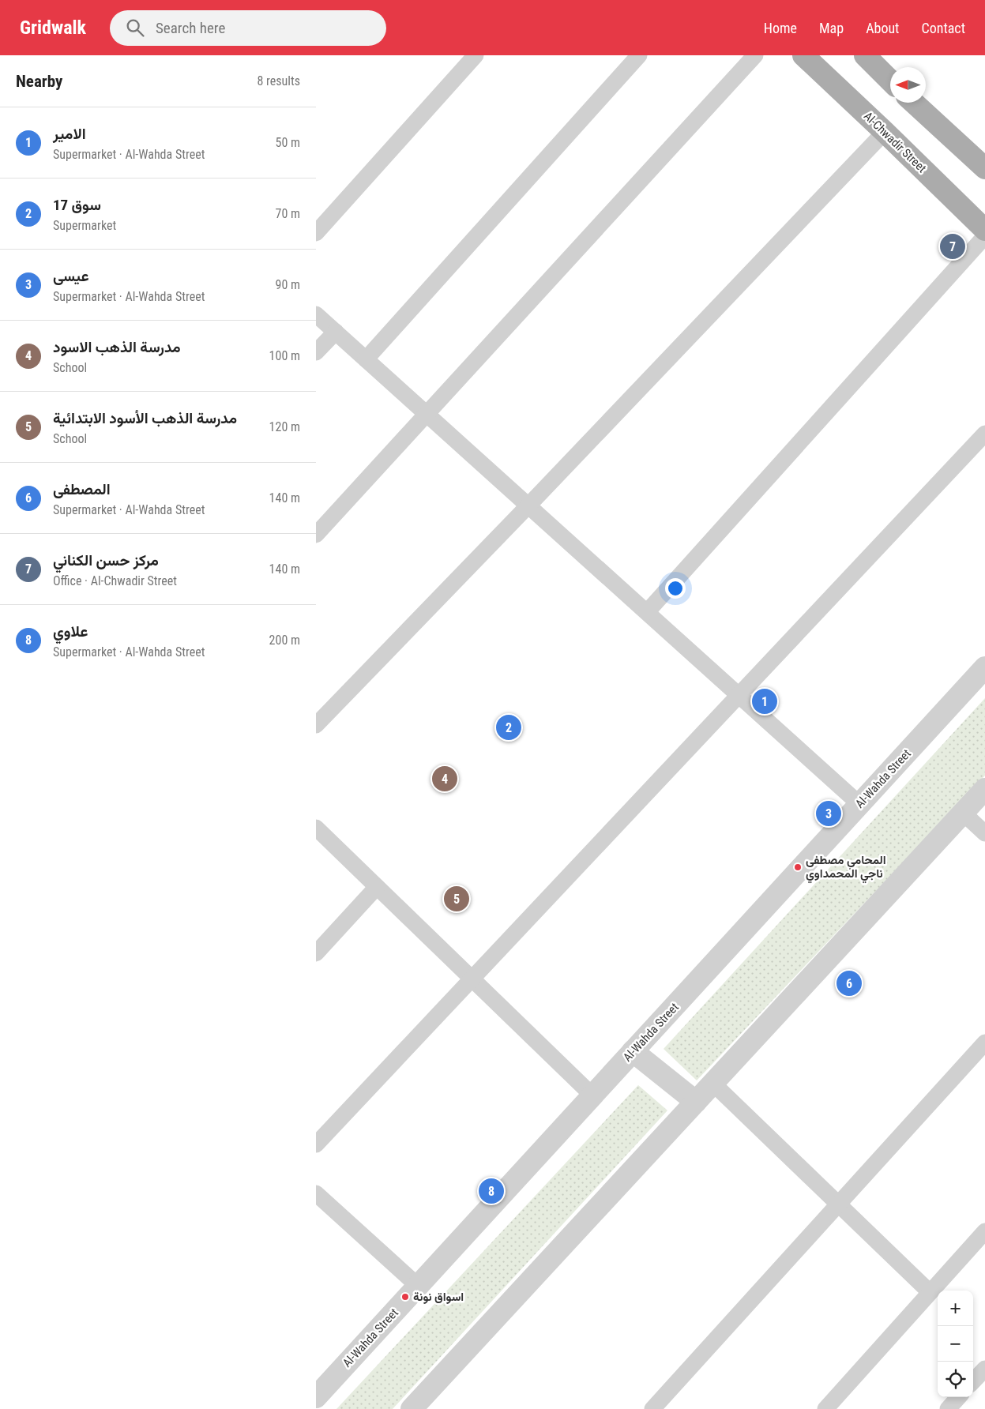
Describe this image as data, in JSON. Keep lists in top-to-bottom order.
{
  "streets": {
    "main road": ["Al-Chwadir Street"],
    "street": ["Al-Wahda Street"]
  },
  "places": ["المحامي مصطفى ناجي المحمداوي", "اسواق نونة"],
  "north": "left",
  "page": {
    "header": "Gridwalk",
    "search": "Search here",
    "nav": [
      "Home",
      "Map",
      "About",
      "Contact"
    ],
    "heading": ["Nearby", "8 results"],
    "list": [
      {
        "mark": "1",
        "name": "الامير",
        "note": "Supermarket · Al-Wahda Street",
        "value": "50 m"
      },
      {
        "mark": "2",
        "name": "سوق 17",
        "note": "Supermarket",
        "value": "70 m"
      },
      {
        "mark": "3",
        "name": "عيسى",
        "note": "Supermarket · Al-Wahda Street",
        "value": "90 m"
      },
      {
        "mark": "4",
        "name": "مدرسة الذهب الاسود",
        "note": "School",
        "value": "100 m"
      },
      {
        "mark": "5",
        "name": "مدرسة الذهب الأسود الابتدائية",
        "note": "School",
        "value": "120 m"
      },
      {
        "mark": "6",
        "name": "المصطفى",
        "note": "Supermarket · Al-Wahda Street",
        "value": "140 m"
      },
      {
        "mark": "7",
        "name": "مركز حسن الكناني",
        "note": "Office · Al-Chwadir Street",
        "value": "140 m"
      },
      {
        "mark": "8",
        "name": "علاوي",
        "note": "Supermarket · Al-Wahda Street",
        "value": "200 m"
      }
    ],
    "pins": [
      "7",
      "1",
      "2",
      "4",
      "3",
      "5",
      "6",
      "8"
    ],
    "map_buttons": ["+", "−"]
  }
}
